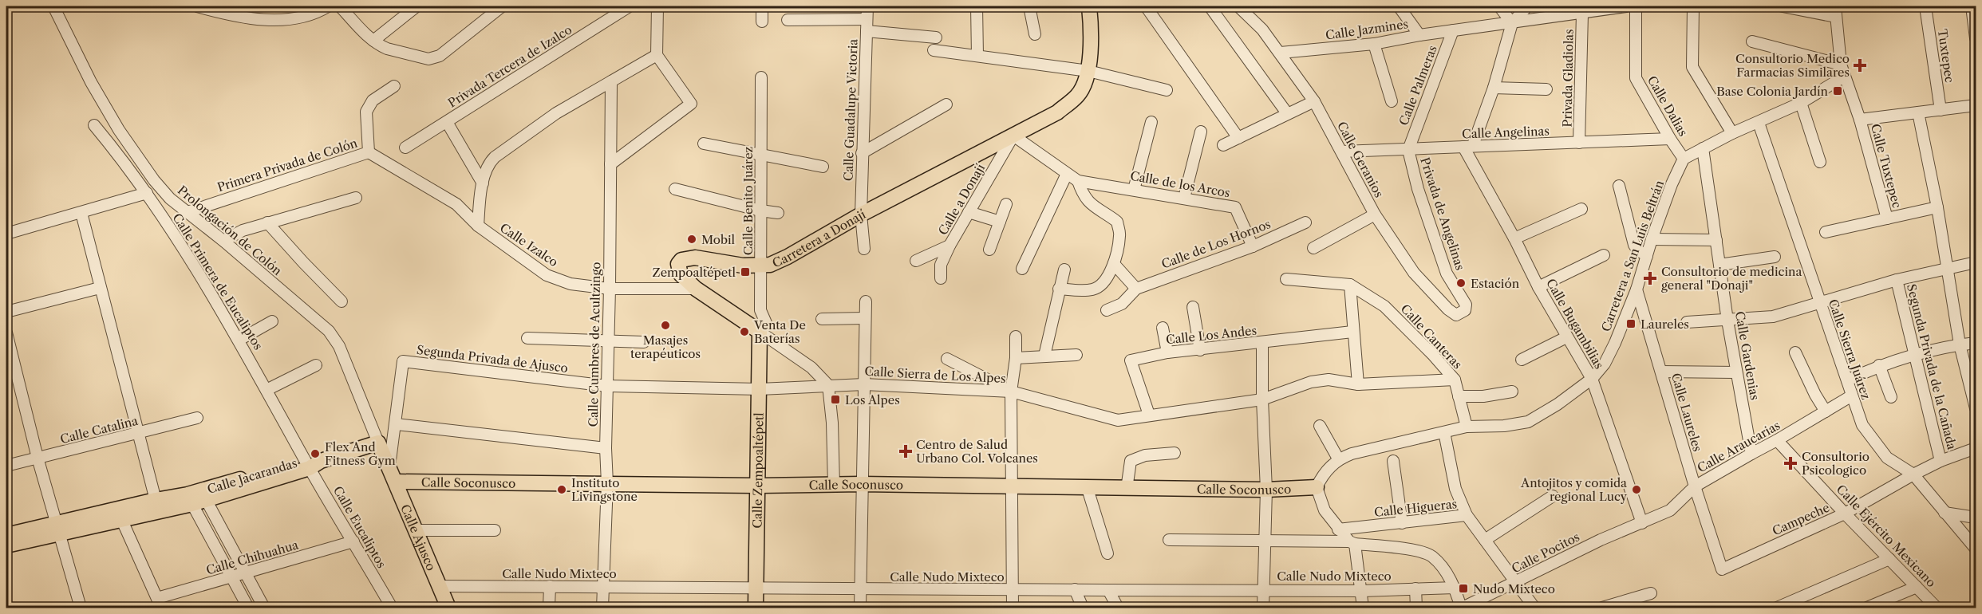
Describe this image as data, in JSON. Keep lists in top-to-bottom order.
{
  "streets": {
    "main road": [
      "Carretera a Donají",
      "Calle Zempoaltépetl",
      "Calle Jacarandas",
      "Calle Soconusco",
      "Calle Ajusco"
    ],
    "street": [
      "Calle Jazmines",
      "Tuxtepec",
      "Privada Tercera de Izalco",
      "Privada Gladiolas",
      "Calle Palmeras",
      "Calle Dalias",
      "Calle Guadalupe Victoria",
      "Calle Angelinas",
      "Calle Geranios",
      "Primera Privada de Colón",
      "Calle Tuxtepec",
      "Calle de los Arcos",
      "Calle a Donají",
      "Calle Benito Juárez",
      "Privada de Angelinas",
      "Prolongación de Colón",
      "Calle de Los Hornos",
      "Calle Izalco",
      "Carretera a San Luis Beltrán",
      "Calle Primera de Eucaliptos",
      "Calle Bugambilias",
      "Calle Los Andes",
      "Calle Canteras",
      "Calle Cumbres de Acultzingo",
      "Calle Sierra Juárez",
      "Calle Gardenias",
      "Segunda Privada de Ajusco",
      "Segunda Privada de la Cañada",
      "Calle Sierra de Los Alpes",
      "Calle Laureles",
      "Calle Catalina",
      "Calle Araucarias",
      "Calle Higueras",
      "Campeche",
      "Calle Eucaliptos",
      "Calle Ejército Mexicano",
      "Calle Pocitos",
      "Calle Chihuahua",
      "Calle Nudo Mixteco"
    ]
  },
  "crossings": [
    ["Calle Jazmines", "Privada Gladiolas"],
    ["Calle Jazmines", "Calle Palmeras"],
    ["Calle Jazmines", "Calle Geranios"],
    ["Privada Gladiolas", "Calle Angelinas"],
    ["Calle Palmeras", "Calle Angelinas"],
    ["Calle Palmeras", "Privada de Angelinas"],
    ["Calle Dalias", "Calle Angelinas"],
    ["Calle Dalias", "Carretera a San Luis Beltrán"],
    ["Calle Guadalupe Victoria", "Carretera a Donají"],
    ["Calle Angelinas", "Calle Geranios"],
    ["Calle Angelinas", "Privada de Angelinas"],
    ["Calle Angelinas", "Calle Bugambilias"],
    ["Calle Geranios", "Privada de Angelinas"],
    ["Primera Privada de Colón", "Prolongación de Colón"],
    ["Primera Privada de Colón", "Calle Izalco"],
    ["Calle de los Arcos", "Calle a Donají"],
    ["Calle de los Arcos", "Carretera a Donají"],
    ["Calle de los Arcos", "Calle de Los Hornos"],
    ["Calle a Donají", "Carretera a Donají"],
    ["Calle Benito Juárez", "Carretera a Donají"],
    ["Calle Benito Juárez", "Calle Zempoaltépetl"],
    ["Prolongación de Colón", "Calle Jacarandas"],
    ["Prolongación de Colón", "Calle Ajusco"],
    ["Carretera a Donají", "Calle Izalco"],
    ["Carretera a Donají", "Calle Sierra de Los Alpes"],
    ["Carretera a Donají", "Calle Zempoaltépetl"],
    ["Calle Izalco", "Calle Cumbres de Acultzingo"],
    ["Carretera a San Luis Beltrán", "Calle Bugambilias"],
    ["Carretera a San Luis Beltrán", "Calle Canteras"],
    ["Carretera a San Luis Beltrán", "Calle Laureles"],
    ["Carretera a San Luis Beltrán", "Calle Soconusco"],
    ["Calle Primera de Eucaliptos", "Calle Jacarandas"],
    ["Calle Primera de Eucaliptos", "Calle Eucaliptos"],
    ["Calle Bugambilias", "Calle Araucarias"],
    ["Calle Bugambilias", "Calle Pocitos"],
    ["Calle Los Andes", "Calle Sierra de Los Alpes"],
    ["Calle Canteras", "Calle Sierra de Los Alpes"],
    ["Calle Cumbres de Acultzingo", "Segunda Privada de Ajusco"],
    ["Calle Cumbres de Acultzingo", "Calle Sierra de Los Alpes"],
    ["Calle Cumbres de Acultzingo", "Calle Soconusco"],
    ["Calle Cumbres de Acultzingo", "Calle Nudo Mixteco"],
    ["Calle Sierra Juárez", "Calle Araucarias"],
    ["Calle Sierra Juárez", "Campeche"],
    ["Calle Gardenias", "Calle Araucarias"],
    ["Segunda Privada de Ajusco", "Calle Sierra de Los Alpes"],
    ["Segunda Privada de la Cañada", "Campeche"],
    ["Calle Sierra de Los Alpes", "Calle Zempoaltépetl"],
    ["Calle Laureles", "Calle Araucarias"],
    ["Calle Laureles", "Campeche"],
    ["Calle Araucarias", "Calle Ejército Mexicano"],
    ["Calle Araucarias", "Calle Pocitos"],
    ["Calle Zempoaltépetl", "Calle Soconusco"],
    ["Calle Zempoaltépetl", "Calle Nudo Mixteco"],
    ["Calle Jacarandas", "Calle Eucaliptos"],
    ["Calle Jacarandas", "Calle Ajusco"],
    ["Calle Soconusco", "Calle Ajusco"],
    ["Calle Higueras", "Calle Pocitos"],
    ["Campeche", "Calle Ejército Mexicano"],
    ["Calle Eucaliptos", "Calle Chihuahua"],
    ["Calle Ajusco", "Calle Nudo Mixteco"]
  ],
  "places": {
    "health": [
      "Consultorio Medico Farmacias Similares",
      "Consultorio de medicina general \"Donaji\"",
      "Centro de Salud Urbano Col. Volcanes",
      "Consultorio Psicologico"
    ],
    "transit": [
      "Base Colonia Jardín",
      "Zempoaltépetl",
      "Laureles",
      "Los Alpes",
      "Nudo Mixteco"
    ],
    "other": [
      "Mobil",
      "Estación",
      "Masajes terapéuticos",
      "Venta De Baterías",
      "Flex And Fitness Gym",
      "Instituto Livingstone",
      "Antojitos y comida regional Lucy"
    ]
  }
}
